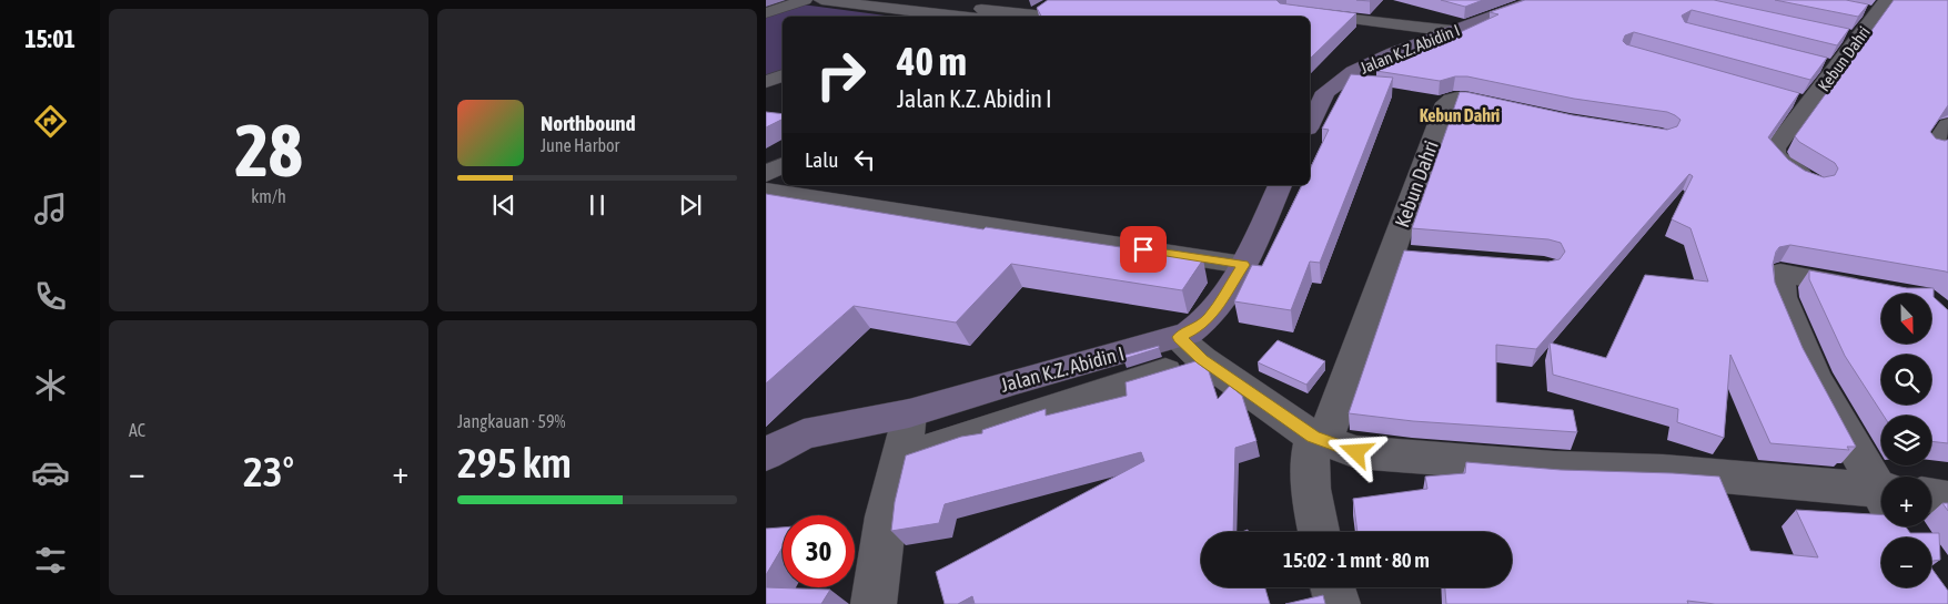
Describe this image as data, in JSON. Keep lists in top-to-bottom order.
{
  "streets": {
    "street": ["Jalan K.Z. Abidin I", "Kebun Dahri"]
  },
  "districts": ["Kebun Dahri"],
  "north": "bottom",
  "page": {
    "tabs": "15:01",
    "tile": [
      ["28", "km/h"],
      "AC",
      ["Jangkauan · 59%", "295 km"]
    ],
    "turn": ["40 m", "Jalan K.Z. Abidin I"],
    "song": ["Northbound", "June Harbor"],
    "then": "Lalu",
    "map_buttons": ["+", "−"],
    "heat": ["−", "23°", "+"],
    "limit": "30",
    "trip": "15:02 · 1 mnt · 80 m"
  }
}
